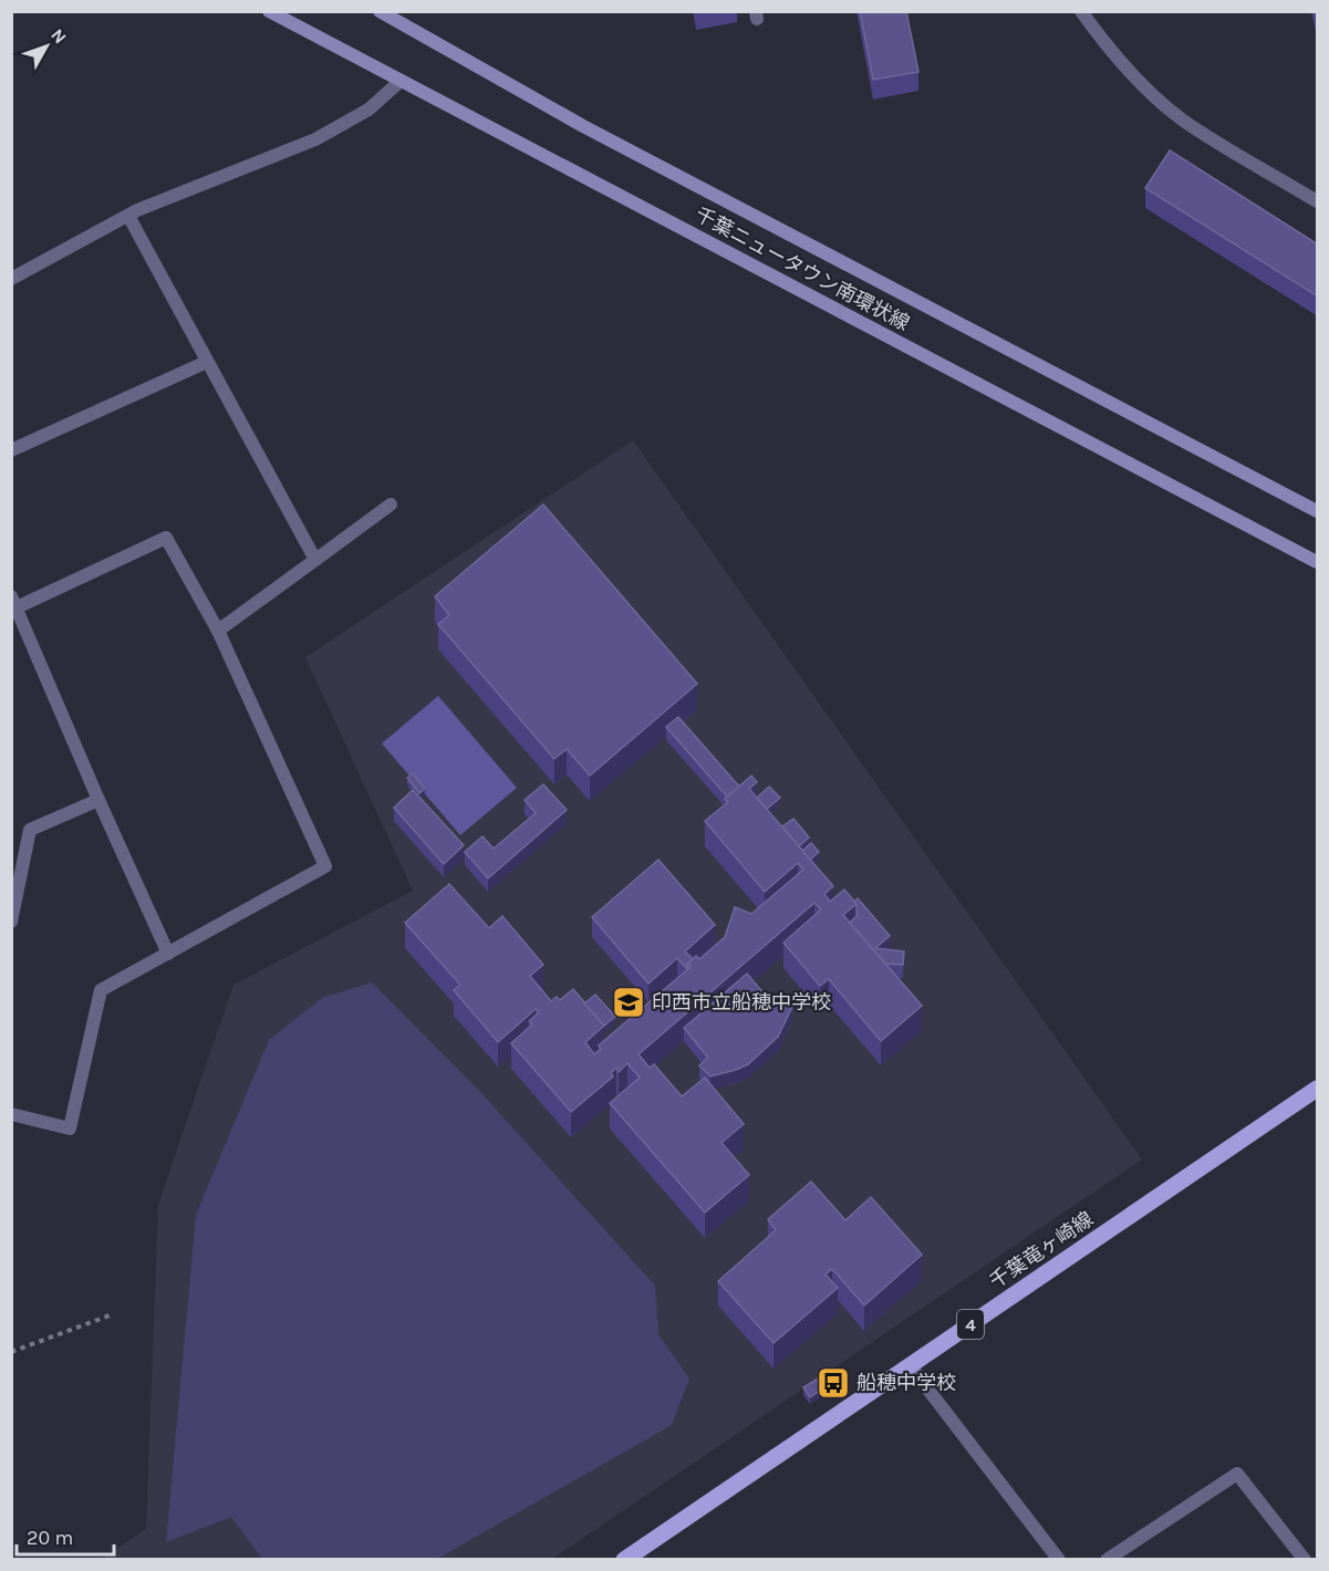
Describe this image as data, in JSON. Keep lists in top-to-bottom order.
{
  "streets": {
    "main road": ["千葉ニュータウン南環状線", "千葉竜ヶ崎線", "4"]
  },
  "places": {
    "school or university": ["印西市立船穂中学校"],
    "bus stop": ["船穂中学校"]
  },
  "scale_bar": "20 m",
  "north": "top right"
}
